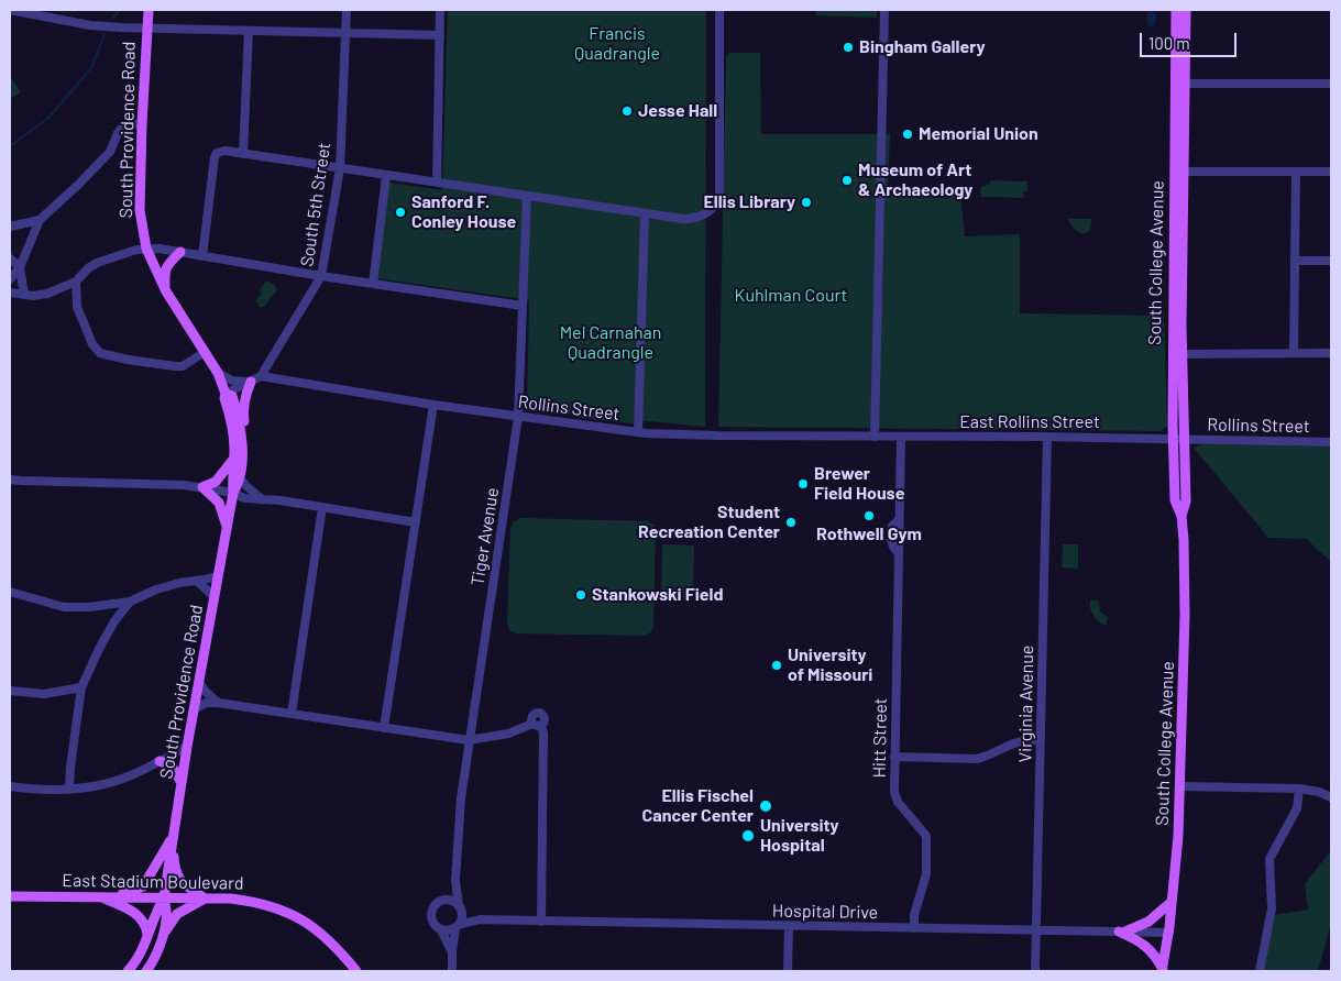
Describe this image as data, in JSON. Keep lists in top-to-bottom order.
{
  "streets": {
    "main road": ["South Providence Road", "South College Avenue", "East Stadium Boulevard"],
    "street": [
      "South 5th Street",
      "Rollins Street",
      "East Rollins Street",
      "Tiger Avenue",
      "Virginia Avenue",
      "Hitt Street",
      "Hospital Drive"
    ]
  },
  "crossings": [
    ["South Providence Road", "East Stadium Boulevard"],
    ["South 5th Street", "Rollins Street"],
    ["South College Avenue", "Rollins Street"],
    ["South College Avenue", "East Rollins Street"],
    ["South College Avenue", "Hospital Drive"],
    ["Rollins Street", "East Rollins Street"],
    ["Rollins Street", "Tiger Avenue"],
    ["East Rollins Street", "Virginia Avenue"],
    ["East Rollins Street", "Hitt Street"],
    ["Tiger Avenue", "Hospital Drive"],
    ["Virginia Avenue", "Hospital Drive"],
    ["Hitt Street", "Hospital Drive"]
  ],
  "parks": ["Francis Quadrangle", "Kuhlman Court", "Mel Carnahan Quadrangle"],
  "places": [
    "Bingham Gallery",
    "Jesse Hall",
    "Memorial Union",
    "Museum of Art & Archaeology",
    "Ellis Library",
    "Sanford F. Conley House",
    "Brewer Field House",
    "Rothwell Gym",
    "Student Recreation Center",
    "Stankowski Field",
    "University of Missouri",
    "Ellis Fischel Cancer Center",
    "University Hospital"
  ],
  "scale_bar": "100 m"
}
